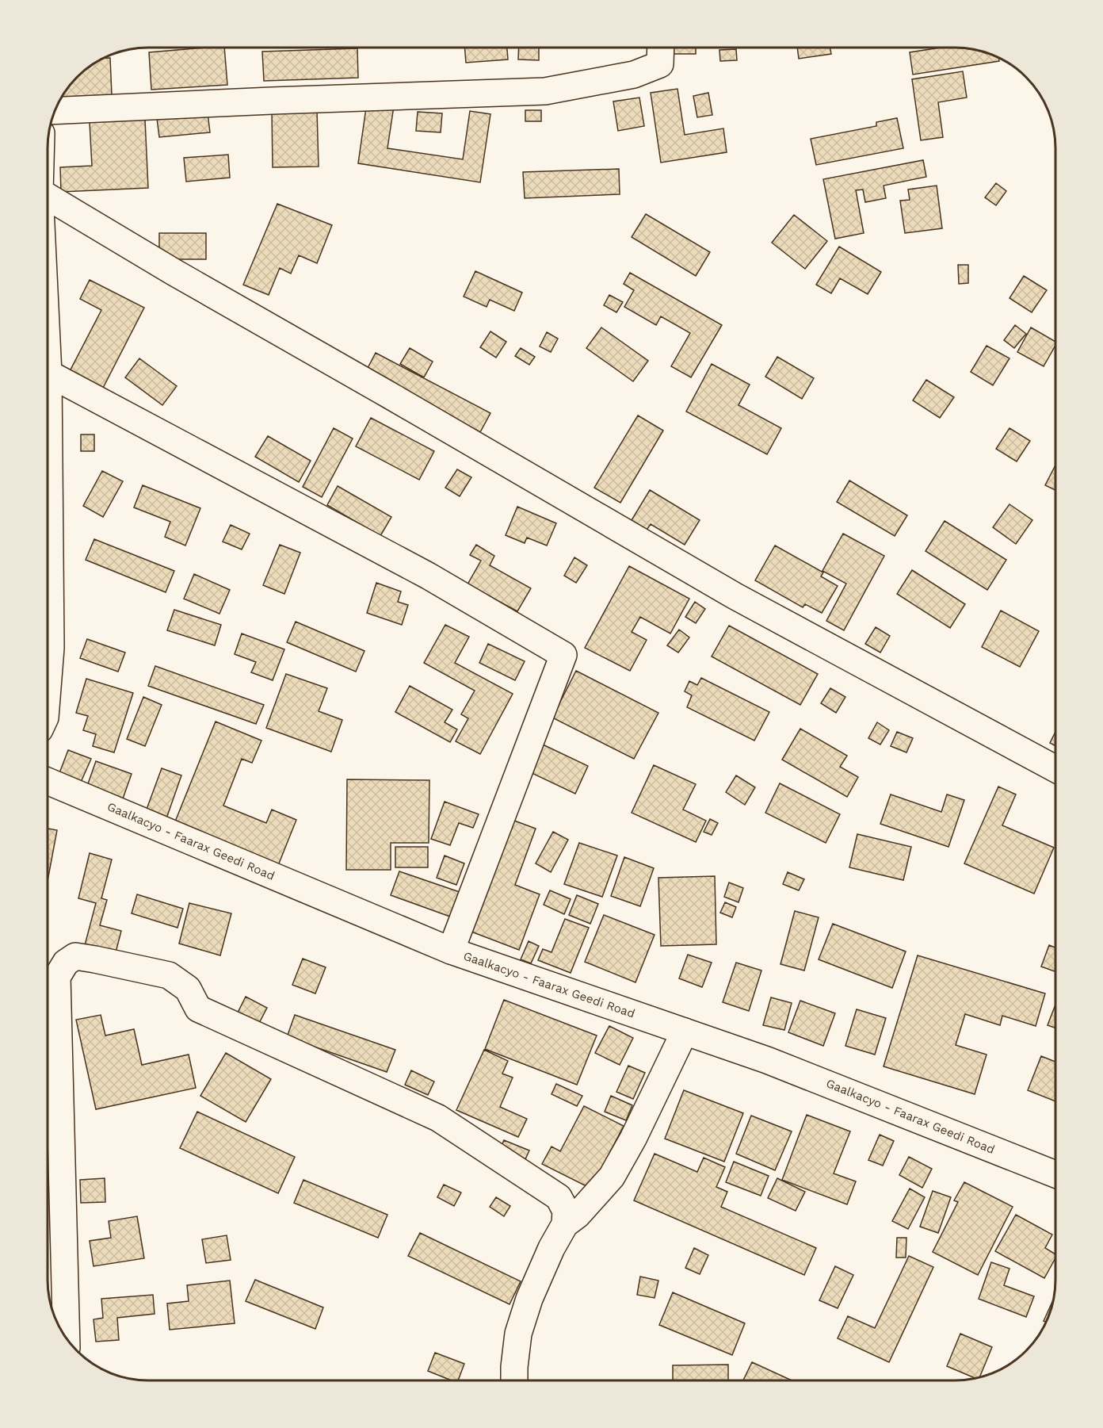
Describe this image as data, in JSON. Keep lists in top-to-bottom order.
{
  "streets": {
    "street": ["Gaalkacyo - Faarax Geedi Road"]
  }
}
